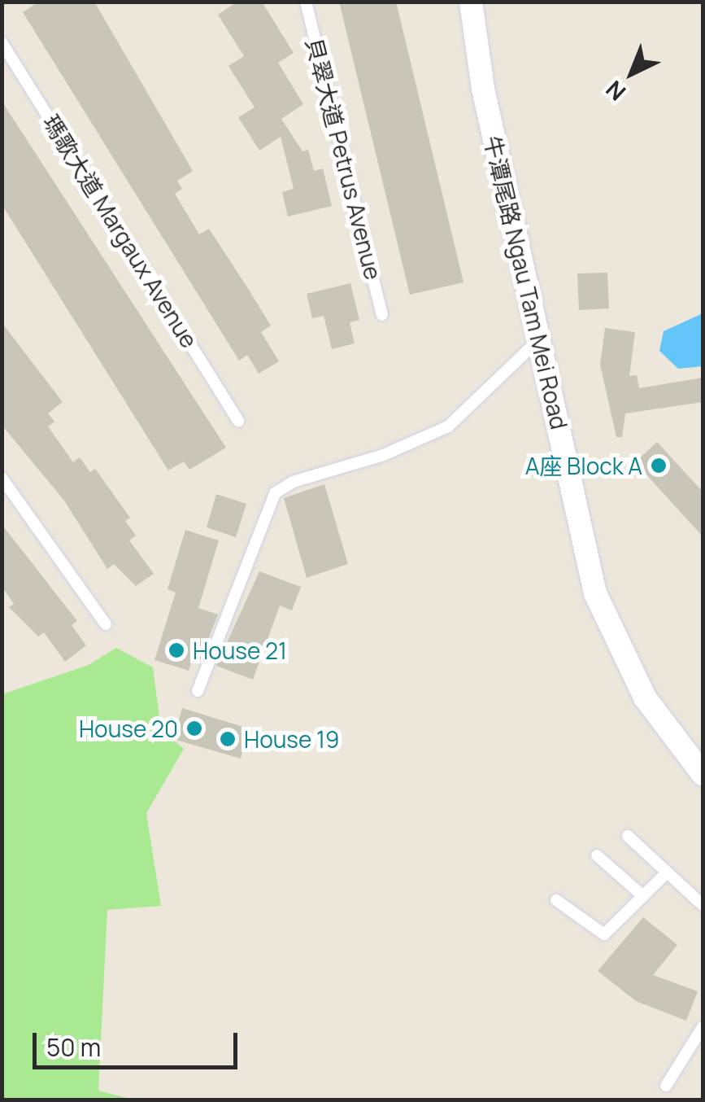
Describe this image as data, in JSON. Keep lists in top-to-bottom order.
{
  "streets": {
    "street": ["牛潭尾路 Ngau Tam Mei Road"],
    "lane": ["貝翠大道 Petrus Avenue", "瑪歌大道 Margaux Avenue"]
  },
  "places": [
    "A座 Block A",
    "House 21",
    "House 20",
    "House 19"
  ],
  "scale_bar": "50 m",
  "north": "bottom left"
}
